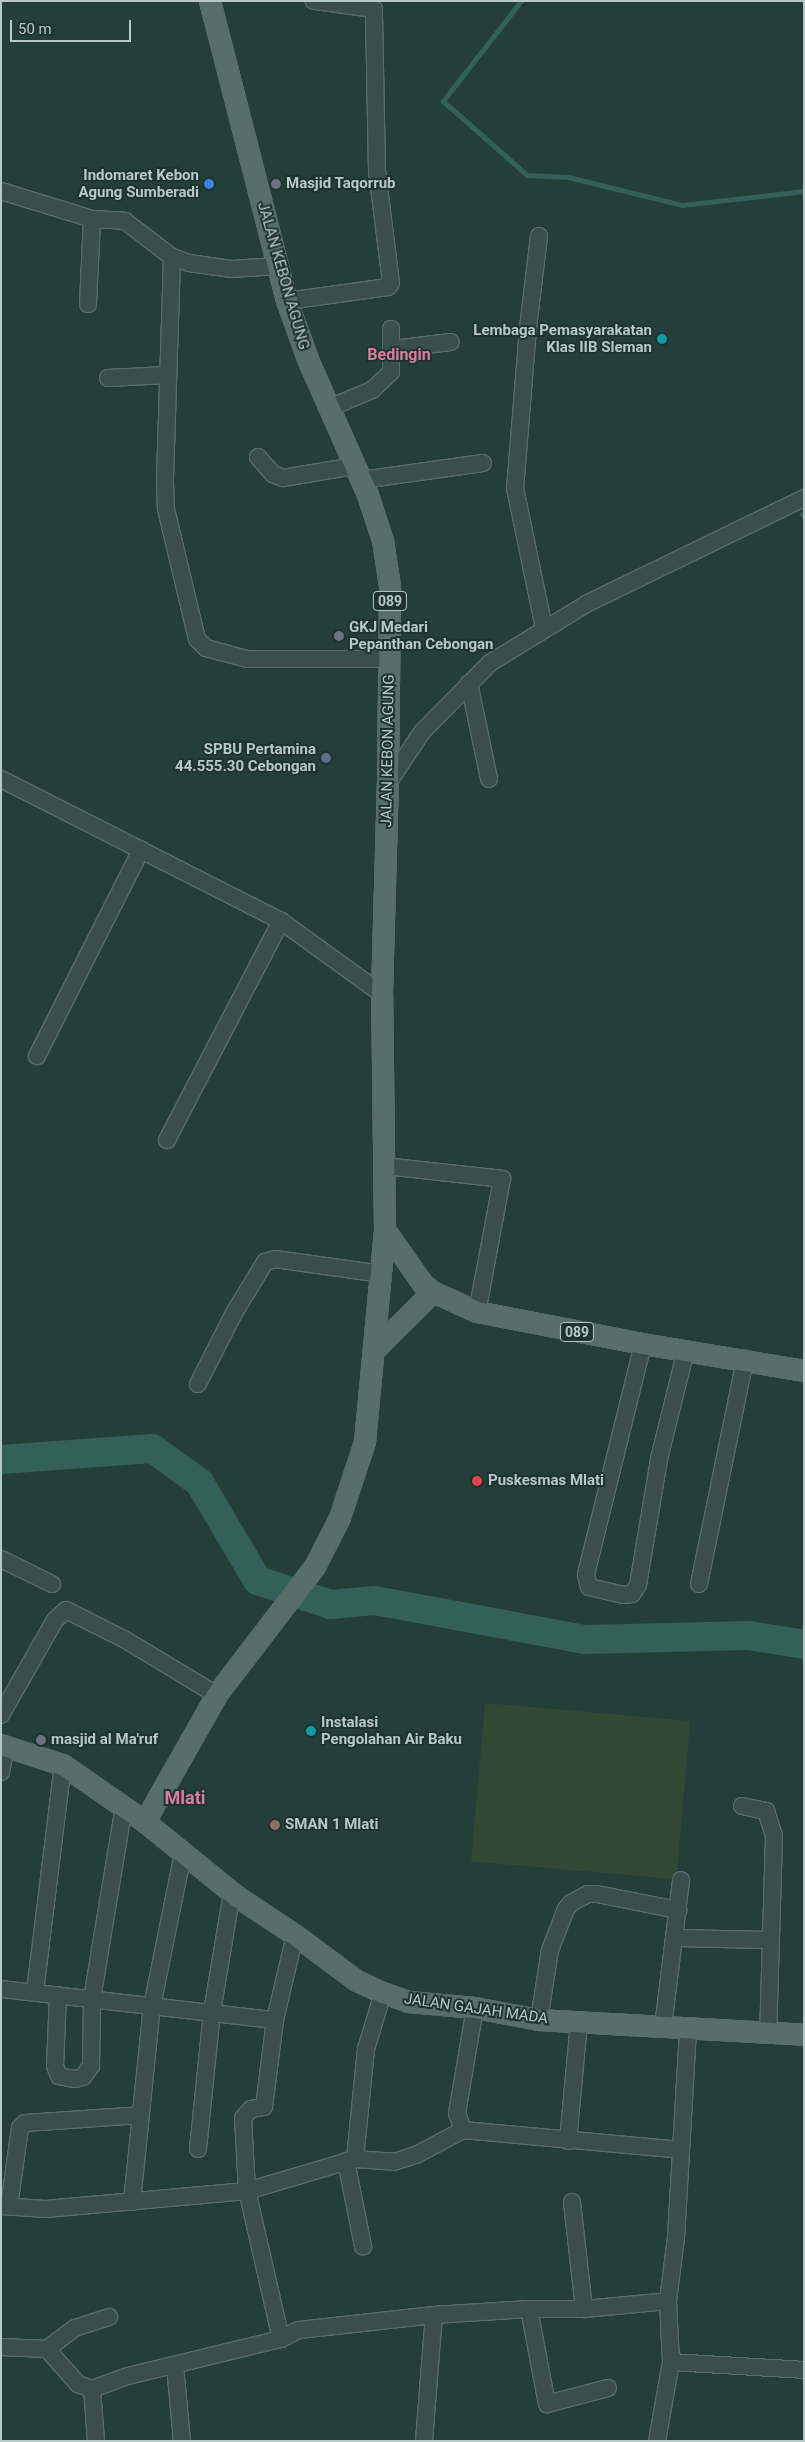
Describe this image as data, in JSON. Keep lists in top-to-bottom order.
{
  "streets": {
    "main road": ["JALAN KEBON AGUNG", "089", "JALAN GAJAH MADA"]
  },
  "crossings": [
    ["JALAN KEBON AGUNG", "089"],
    ["JALAN KEBON AGUNG", "JALAN GAJAH MADA"]
  ],
  "districts": ["Bedingin", "Mlati"],
  "places": [
    "Indomaret Kebon Agung Sumberadi",
    "Masjid Taqorrub",
    "Lembaga Pemasyarakatan Klas IIB Sleman",
    "GKJ Medari Pepanthan Cebongan",
    "SPBU Pertamina 44.555.30 Cebongan",
    "Puskesmas Mlati",
    "Instalasi Pengolahan Air Baku",
    "masjid al Ma'ruf",
    "SMAN 1 Mlati"
  ],
  "scale_bar": "50 m"
}
